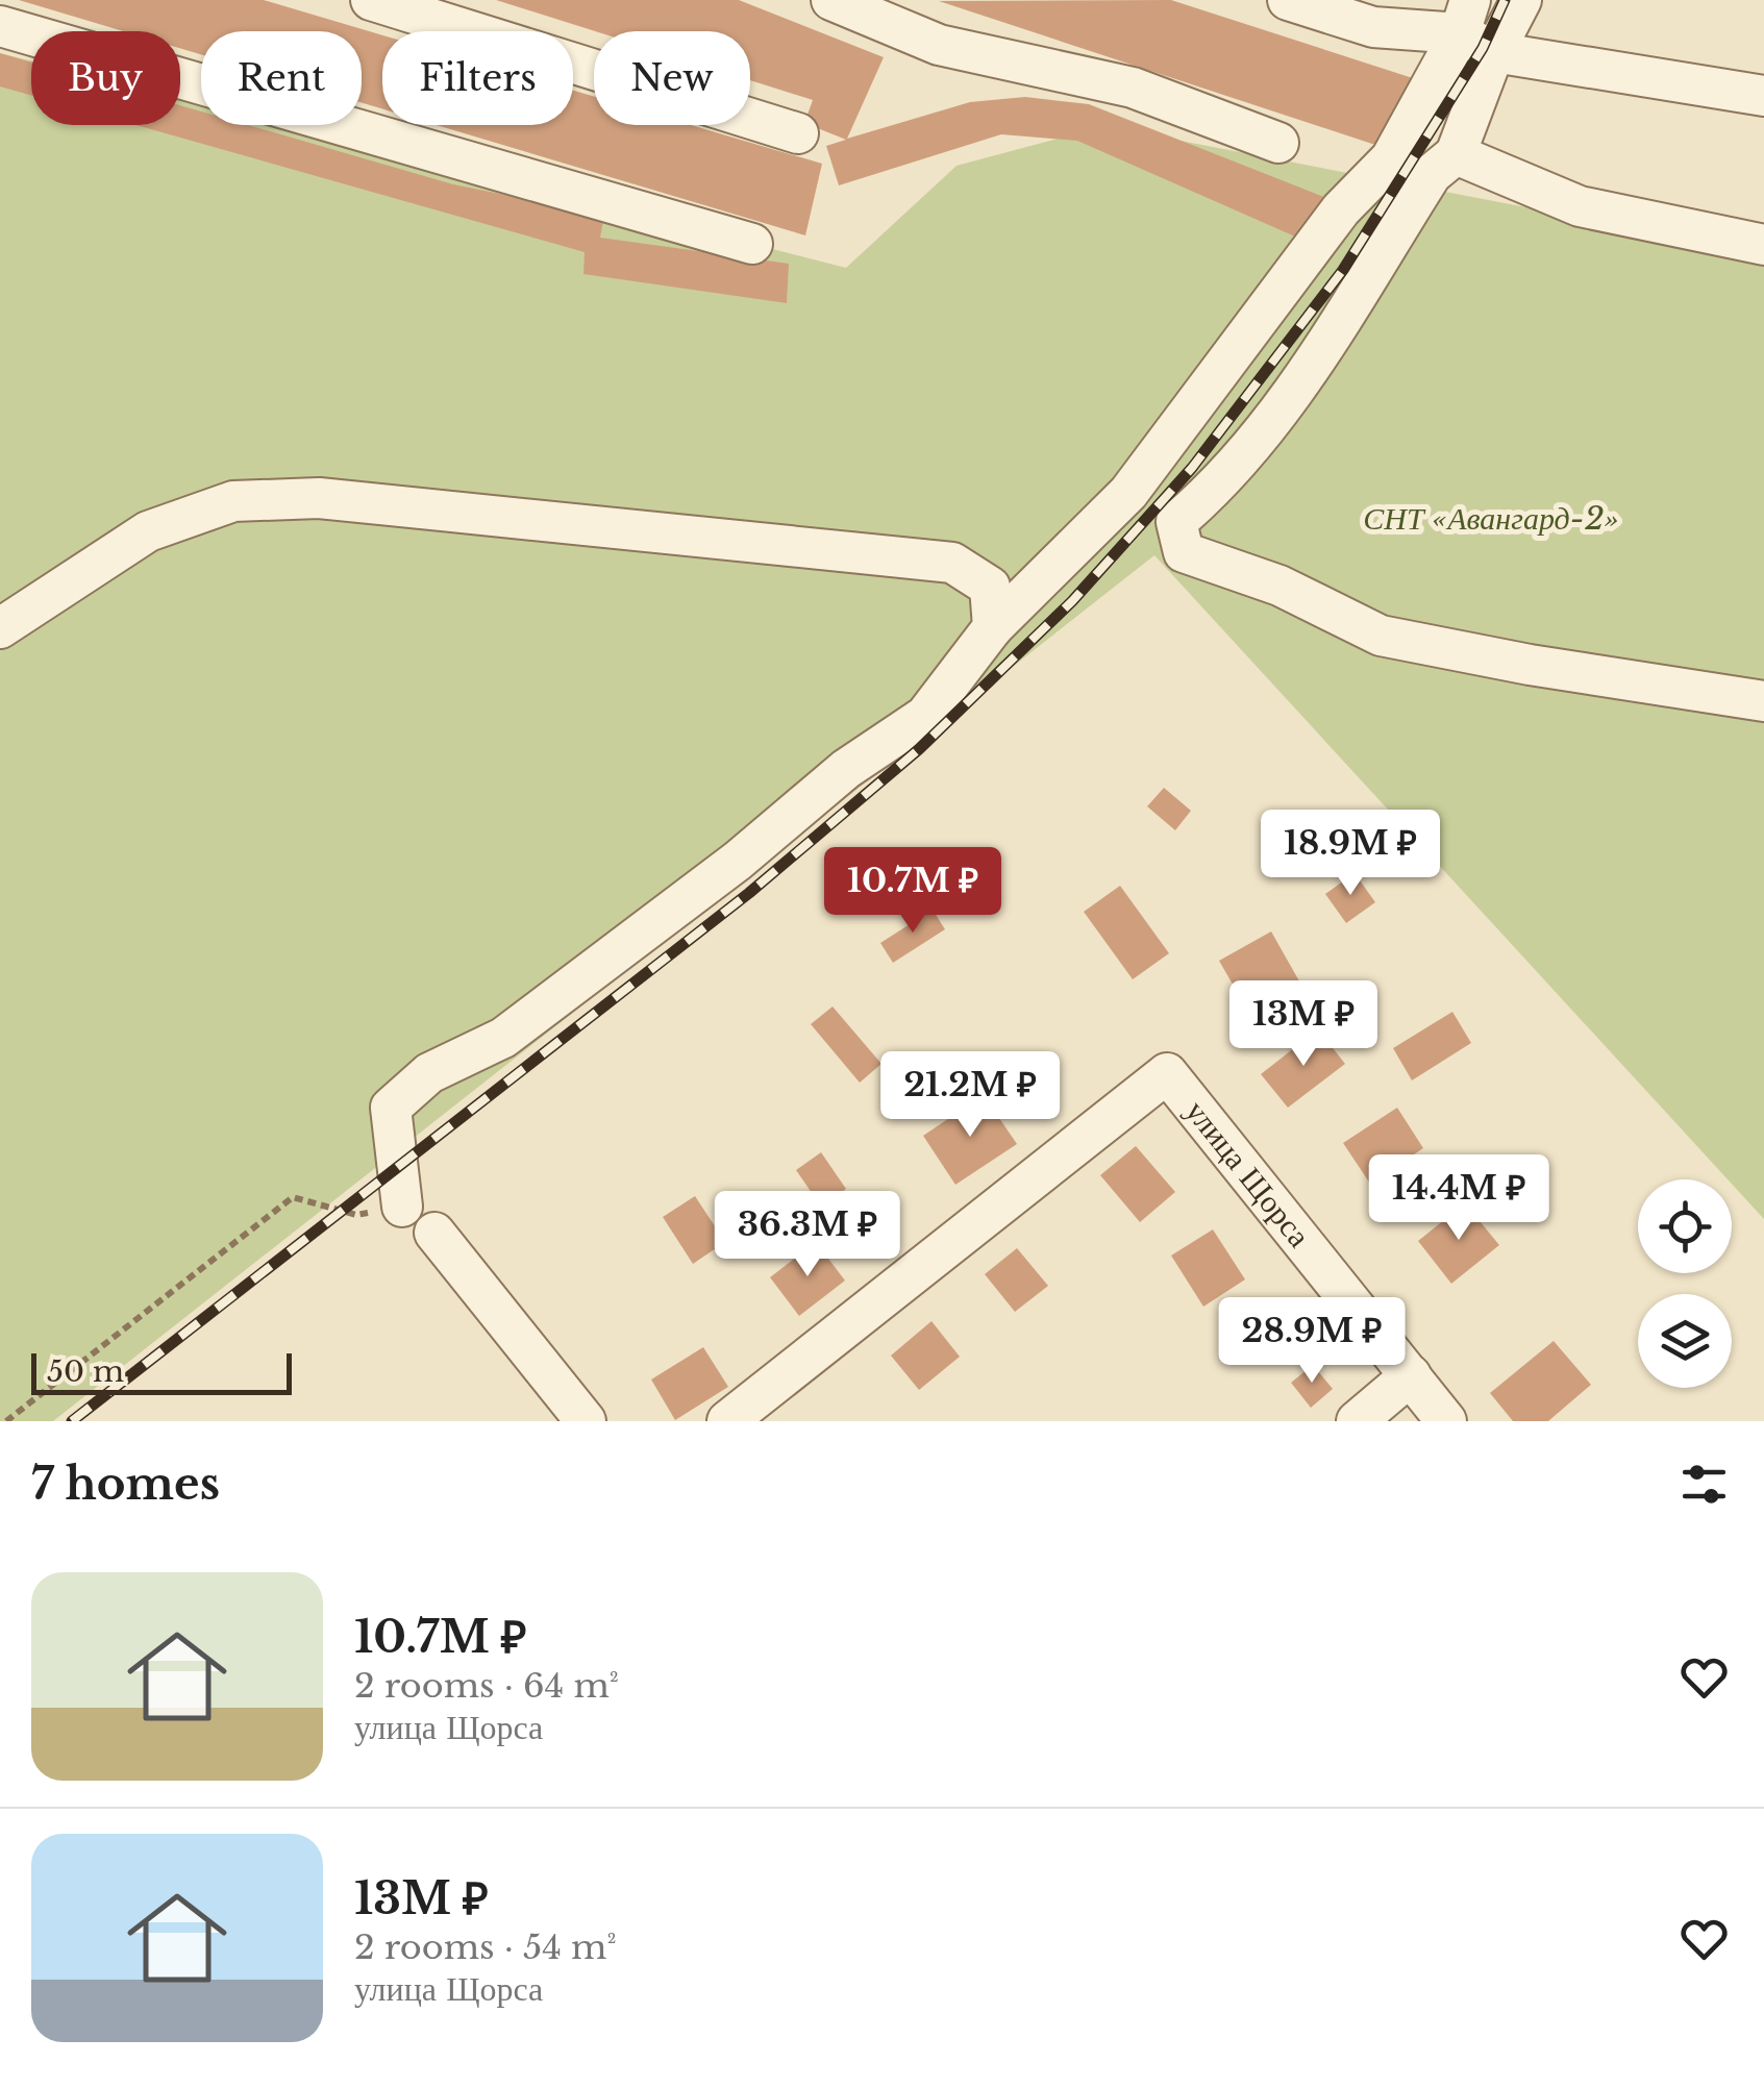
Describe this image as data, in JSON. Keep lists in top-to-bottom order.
{
  "streets": {
    "street": ["улица Щорса"]
  },
  "parks": ["СНТ «Авангард-2»"],
  "scale_bar": "50 m",
  "page": {
    "chip": [
      "Buy",
      "Rent",
      "Filters",
      "New"
    ],
    "price": [
      "18.9M ₽",
      "10.7M ₽",
      "13M ₽",
      "21.2M ₽",
      "14.4M ₽",
      "36.3M ₽",
      "28.9M ₽"
    ],
    "scale": "50 m",
    "heading": "7 homes",
    "list": [
      {
        "name": "10.7M ₽",
        "note": "2 rooms · 64 m² · улица Щорса"
      },
      {
        "name": "13M ₽",
        "note": "2 rooms · 54 m² · улица Щорса"
      }
    ]
  }
}
